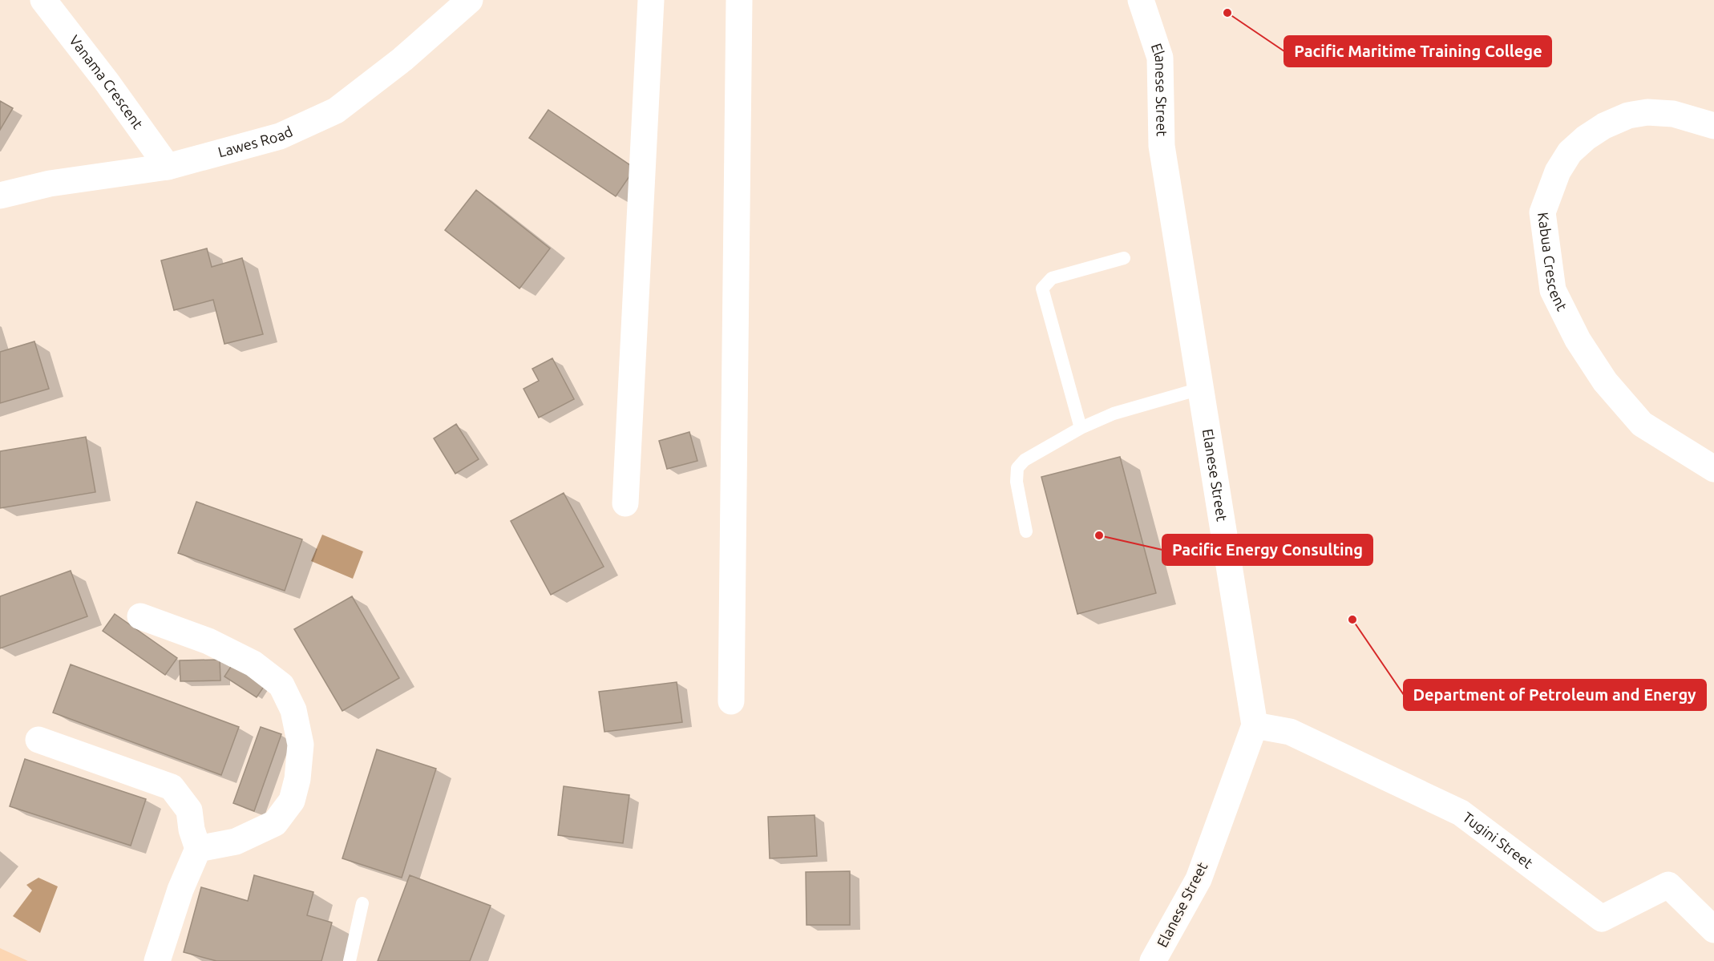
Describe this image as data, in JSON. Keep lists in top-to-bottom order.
{
  "streets": {
    "street": [
      "Vanama Crescent",
      "Elanese Street",
      "Lawes Road",
      "Kabua Crescent",
      "Tugini Street"
    ]
  },
  "crossings": [
    ["Vanama Crescent", "Lawes Road"],
    ["Elanese Street", "Tugini Street"]
  ],
  "places": ["Pacific Maritime Training College", "Pacific Energy Consulting", "Department of Petroleum and Energy"]
}
